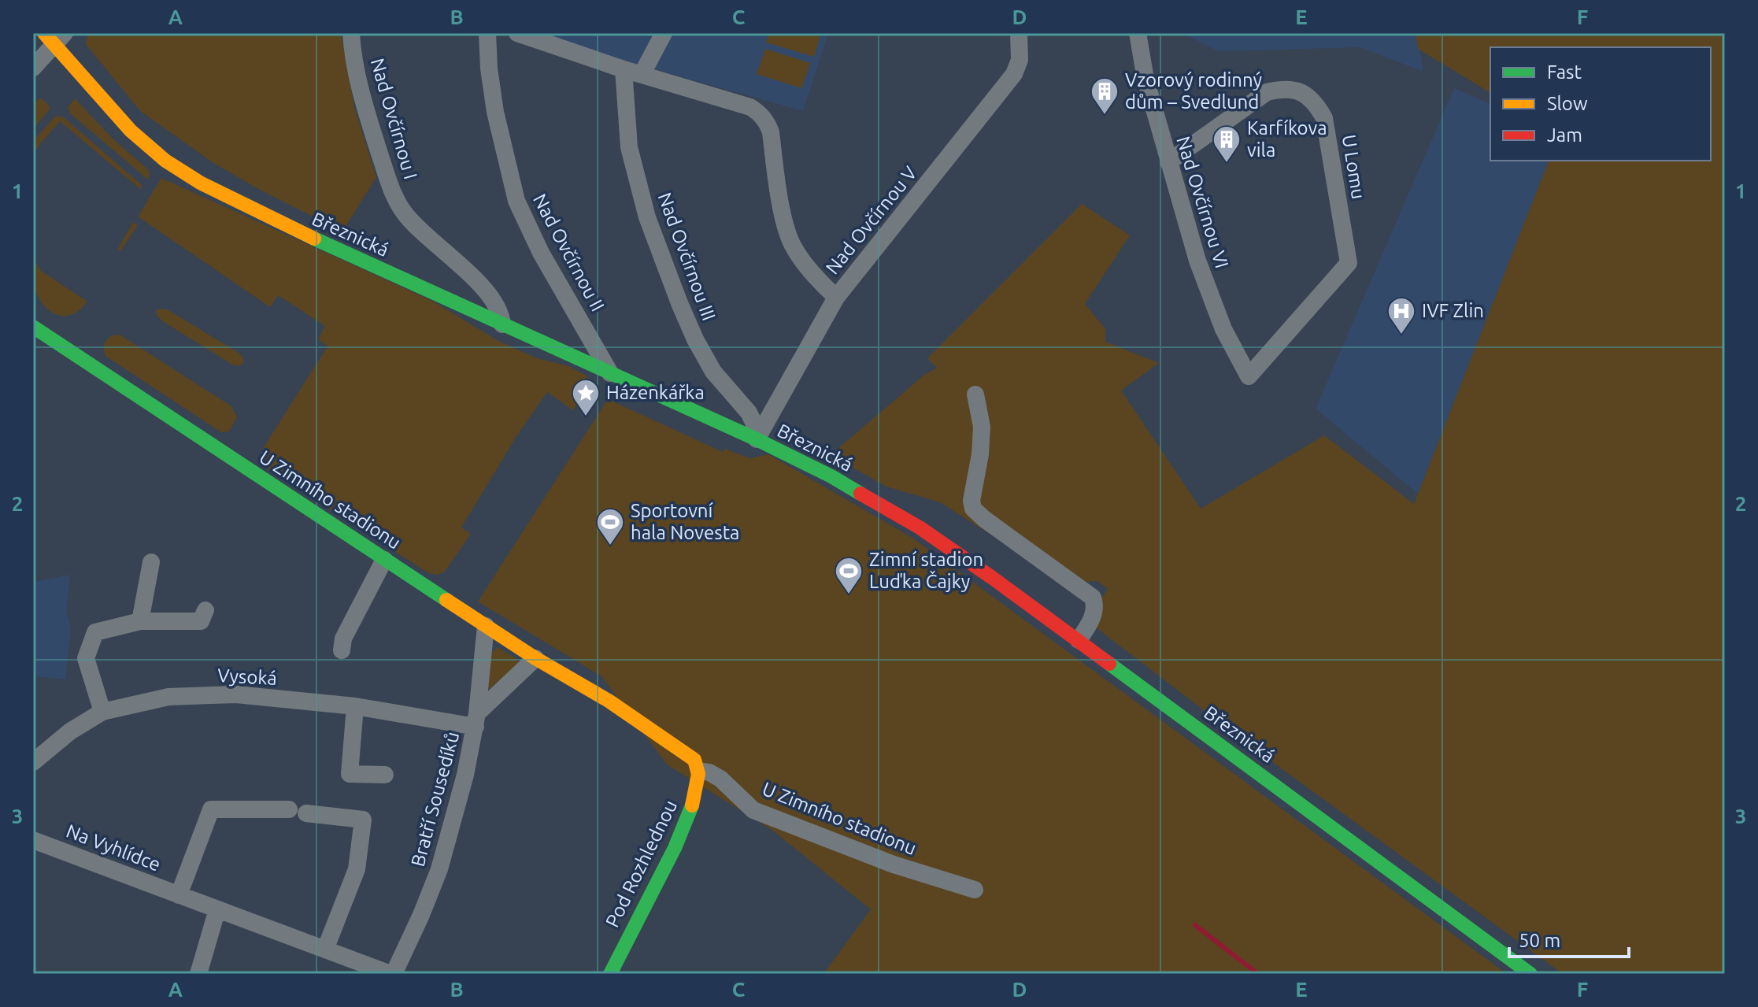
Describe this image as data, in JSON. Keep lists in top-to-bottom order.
{
  "streets": {
    "main road": ["Březnická", "U Zimního stadionu", "Pod Rozhlednou"],
    "street": [
      "Nad Ovčírnou I",
      "U Lomu",
      "Nad Ovčírnou VI",
      "Nad Ovčírnou V",
      "Nad Ovčírnou II",
      "Nad Ovčírnou III",
      "Vysoká",
      "Bratří Sousedíků",
      "Na Vyhlídce"
    ]
  },
  "crossings": [
    ["Nad Ovčírnou I", "Březnická"],
    ["U Lomu", "Nad Ovčírnou VI"],
    ["Nad Ovčírnou V", "Březnická"],
    ["Nad Ovčírnou V", "Nad Ovčírnou III"],
    ["Březnická", "Nad Ovčírnou II"],
    ["Březnická", "Nad Ovčírnou III"],
    ["U Zimního stadionu", "Bratří Sousedíků"],
    ["U Zimního stadionu", "Pod Rozhlednou"],
    ["Vysoká", "Bratří Sousedíků"],
    ["Bratří Sousedíků", "Na Vyhlídce"]
  ],
  "places": {
    "building": ["Vzorový rodinný dům – Svedlund", "Karfíkova vila"],
    "hospital": ["IVF Zlin"],
    "place": ["Házenkářka"],
    "sports": ["Sportovní hala Novesta", "Zimní stadion Luďka Čajky"]
  },
  "legend": ["Fast", "Slow", "Jam"],
  "scale_bar": "50 m",
  "grid": {
    "columns": [
      "A",
      "B",
      "C",
      "D",
      "E",
      "F"
    ],
    "rows": ["1", "2", "3"]
  }
}
